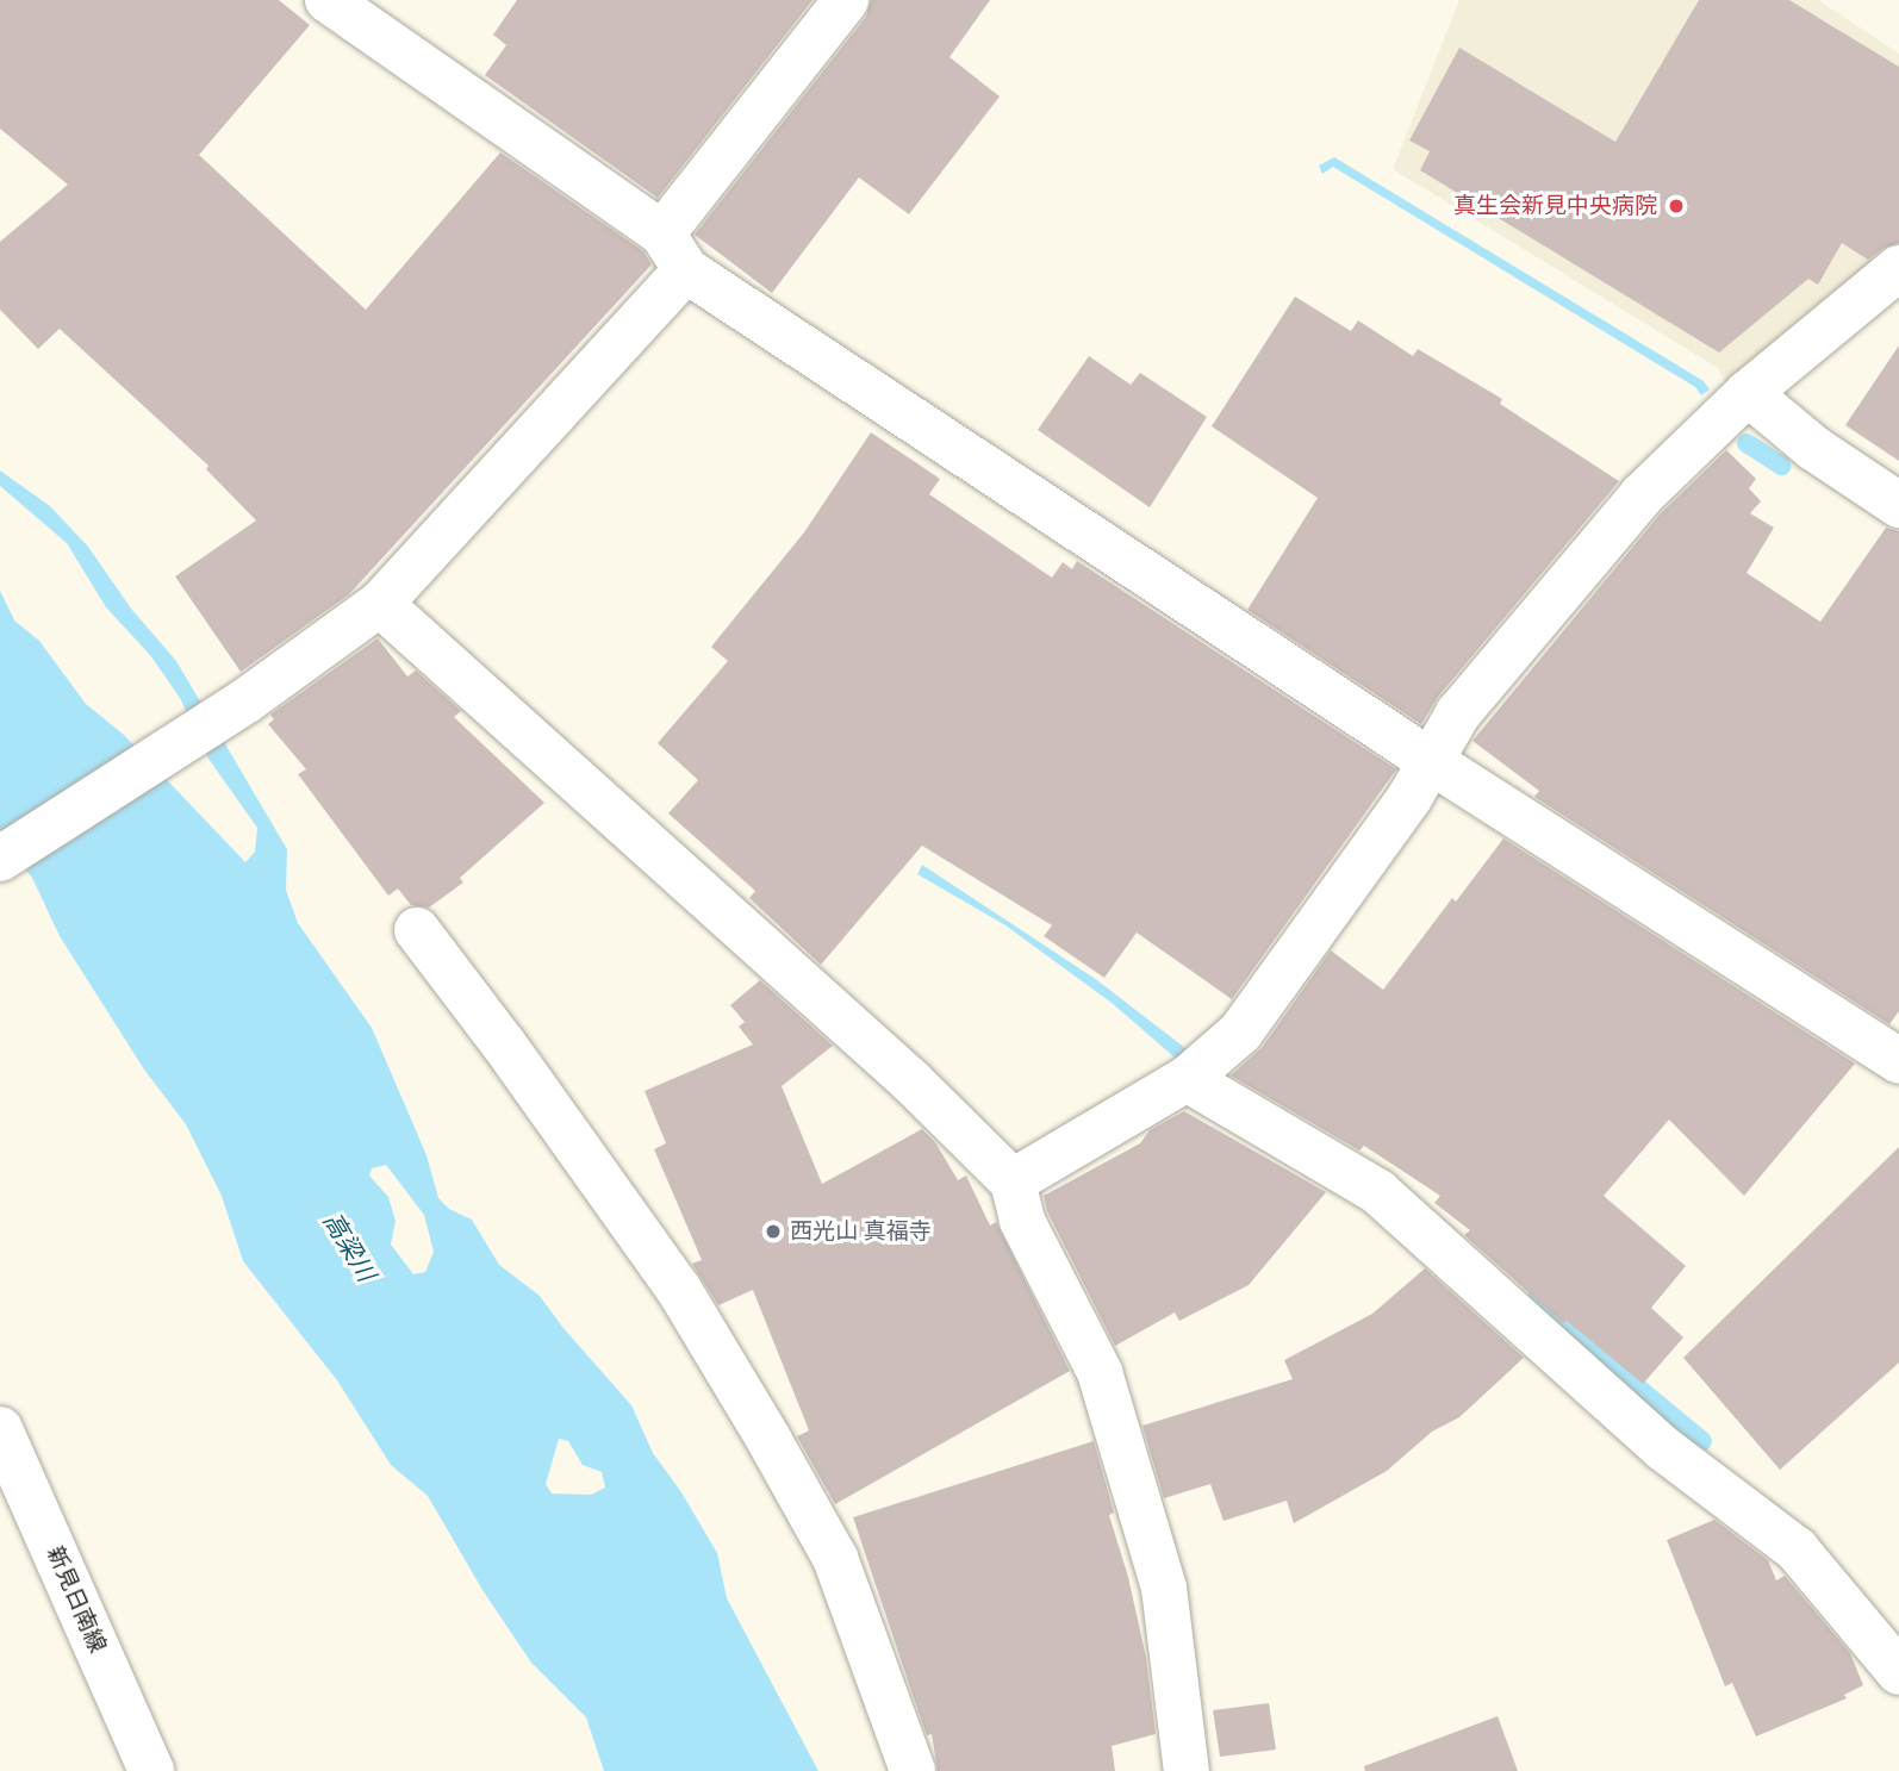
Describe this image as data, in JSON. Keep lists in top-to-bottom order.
{
  "streets": {
    "street": ["新見日南線"]
  },
  "water": ["高梁川"],
  "places": ["真生会新見中央病院", "西光山 真福寺"]
}
